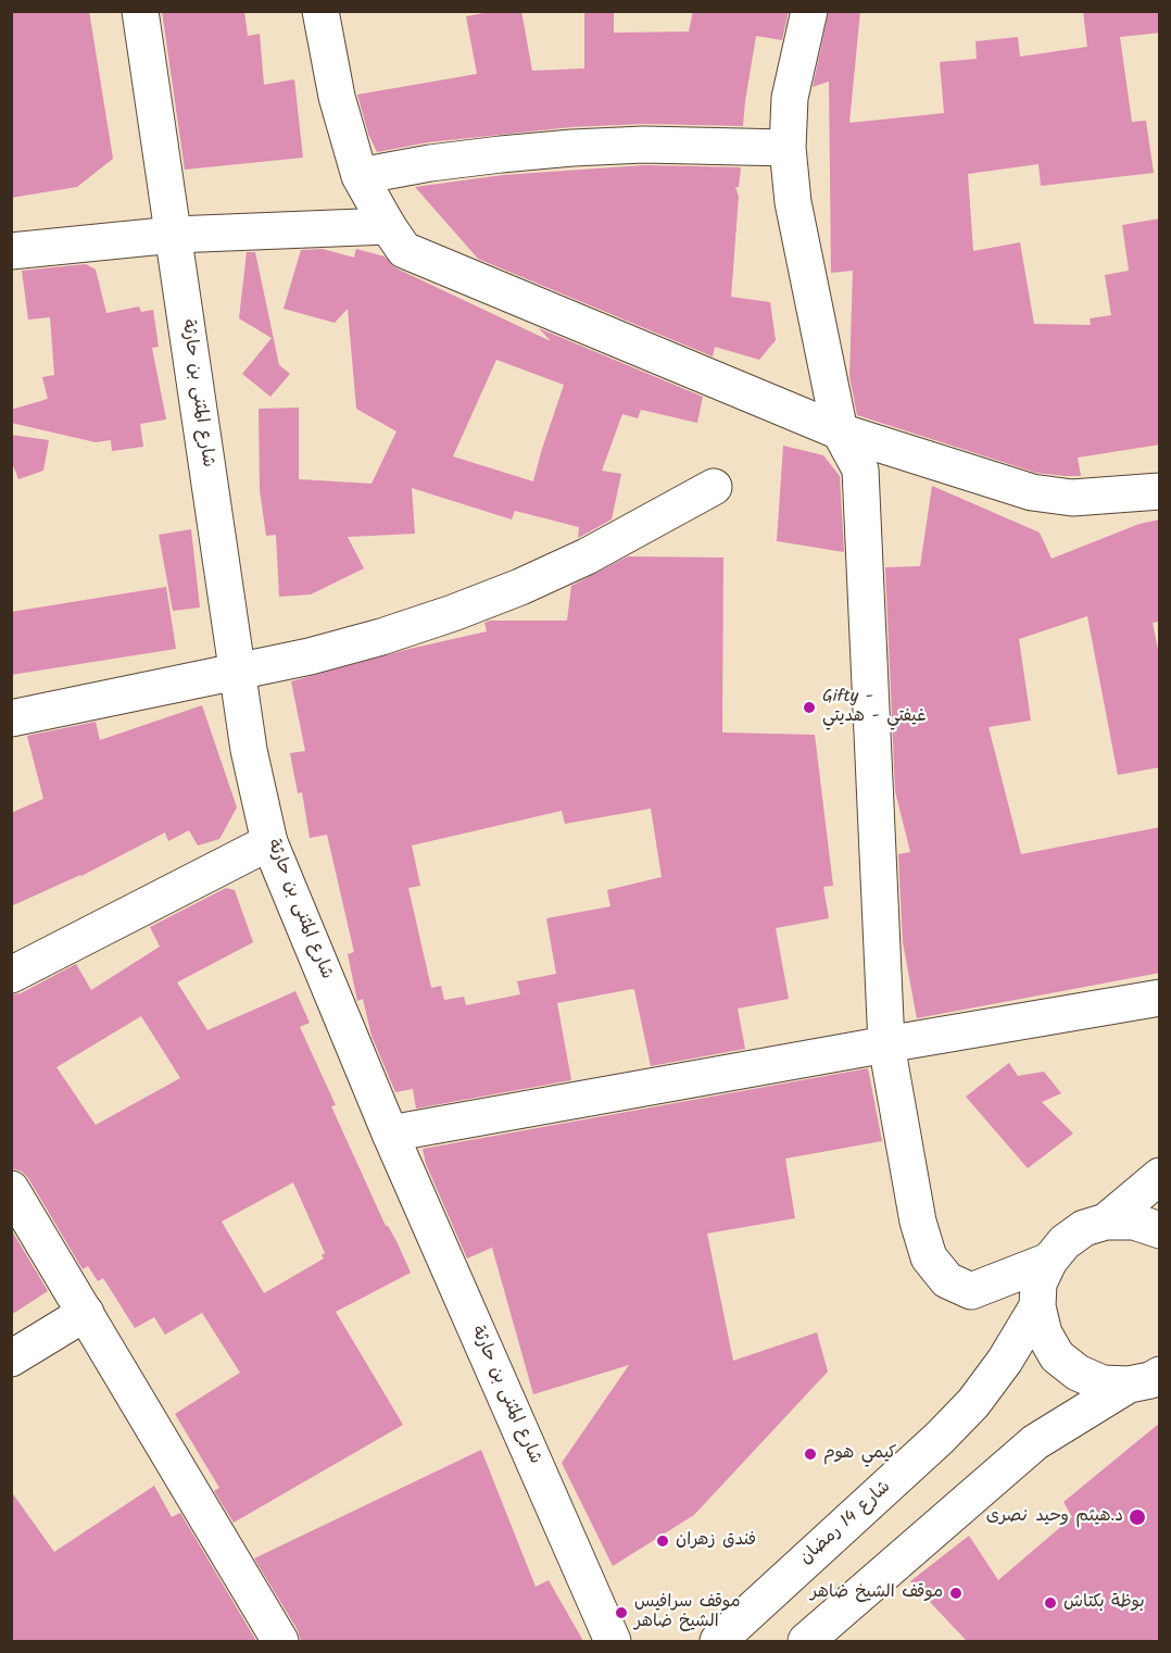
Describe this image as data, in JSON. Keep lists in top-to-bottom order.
{
  "streets": {
    "street": ["شارع المثنى بن حارثة", "شارع 14 رمضان"]
  },
  "places": [
    "Gifty - غيفتي - هديتي",
    "كيمي هوم",
    "د.هيثم وحيد نصرى",
    "فندق زهران",
    "موقف الشيخ ضاهر",
    "بوظة بكتاش",
    "موقف سرافيس الشيخ ضاهر"
  ]
}
